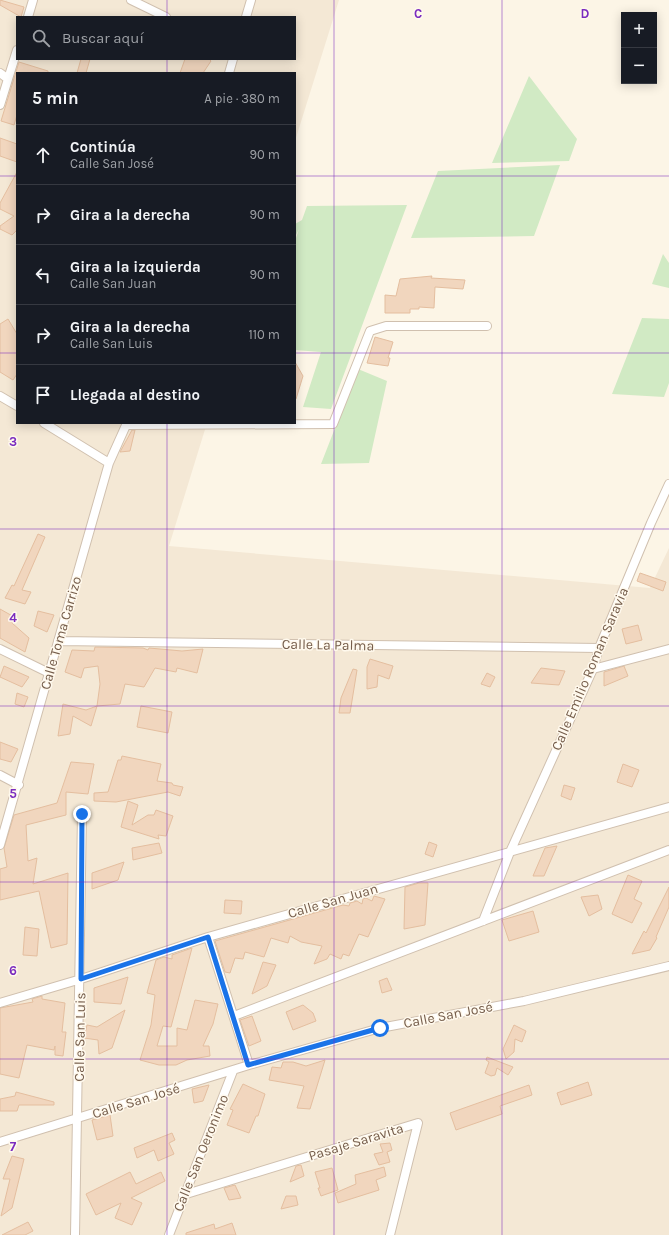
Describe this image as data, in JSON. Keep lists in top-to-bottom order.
{
  "streets": {
    "street": [
      "Calle Toma Carrizo",
      "Calle La Palma",
      "Calle Emilio Roman Saravia",
      "Calle San Juan",
      "Calle San José",
      "Calle San Luis",
      "Pasaje Saravita",
      "Calle San Oeronimo"
    ]
  },
  "crossings": [
    ["Calle Toma Carrizo", "Calle La Palma"],
    ["Calle La Palma", "Calle Emilio Roman Saravia"],
    ["Calle Emilio Roman Saravia", "Calle San Juan"],
    ["Calle San Juan", "Calle San Luis"],
    ["Calle San José", "Calle San Luis"],
    ["Calle San José", "Calle San Oeronimo"],
    ["Pasaje Saravita", "Calle San Oeronimo"]
  ],
  "page": {
    "map_buttons": ["+", "−"],
    "search": "Buscar aquí",
    "heading": ["5 min", "A pie · 380 m"],
    "list": [
      ["Continúa", "Calle San José", "90 m"],
      ["Gira a la derecha", "90 m"],
      ["Gira a la izquierda", "Calle San Juan", "90 m"],
      ["Gira a la derecha", "Calle San Luis", "110 m"],
      "Llegada al destino"
    ]
  },
  "grid": {
    "columns": ["C", "D"],
    "rows": [
      "3",
      "4",
      "5",
      "6",
      "7"
    ]
  }
}
